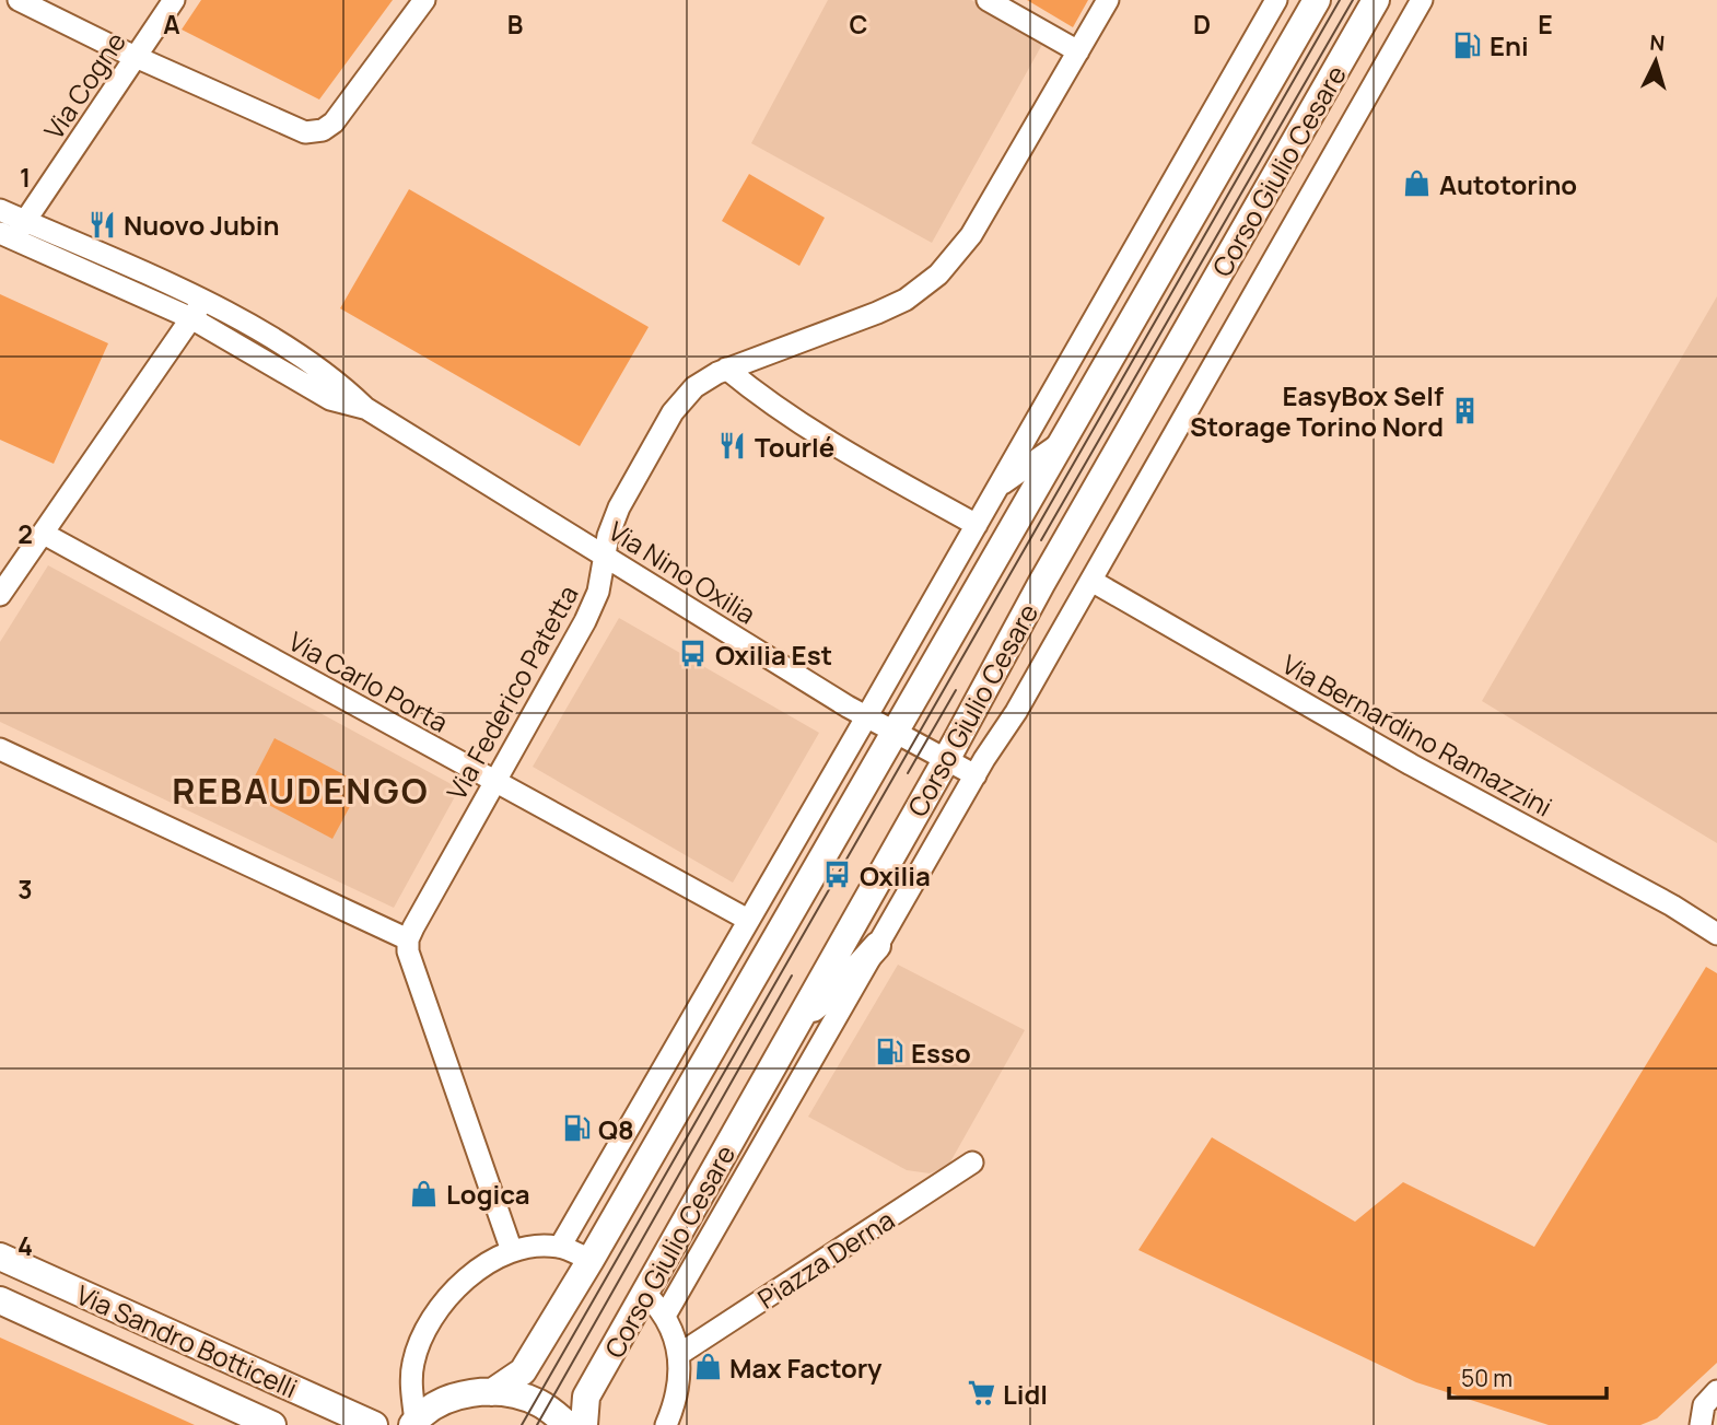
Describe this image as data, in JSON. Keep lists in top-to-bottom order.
{
  "streets": {
    "main road": ["Corso Giulio Cesare", "Via Sandro Botticelli"],
    "street": [
      "Via Cogne",
      "Via Nino Oxilia",
      "Via Carlo Porta",
      "Via Federico Patetta",
      "Via Bernardino Ramazzini",
      "Piazza Derna"
    ]
  },
  "crossings": [
    ["Via Cogne", "Via Nino Oxilia"],
    ["Corso Giulio Cesare", "Via Nino Oxilia"],
    ["Corso Giulio Cesare", "Via Carlo Porta"],
    ["Corso Giulio Cesare", "Via Bernardino Ramazzini"],
    ["Via Nino Oxilia", "Via Federico Patetta"],
    ["Via Carlo Porta", "Via Federico Patetta"]
  ],
  "districts": ["REBAUDENGO"],
  "places": {
    "fuel station": ["Eni", "Esso", "Q8"],
    "shop": ["Autotorino", "Logica", "Max Factory"],
    "restaurant": ["Nuovo Jubin", "Tourlé"],
    "building": ["EasyBox Self Storage Torino Nord"],
    "bus stop": ["Oxilia Est", "Oxilia"],
    "supermarket": ["Lidl"]
  },
  "scale_bar": "50 m",
  "north": "top",
  "grid": {
    "columns": [
      "A",
      "B",
      "C",
      "D",
      "E"
    ],
    "rows": [
      "1",
      "2",
      "3",
      "4"
    ]
  }
}
